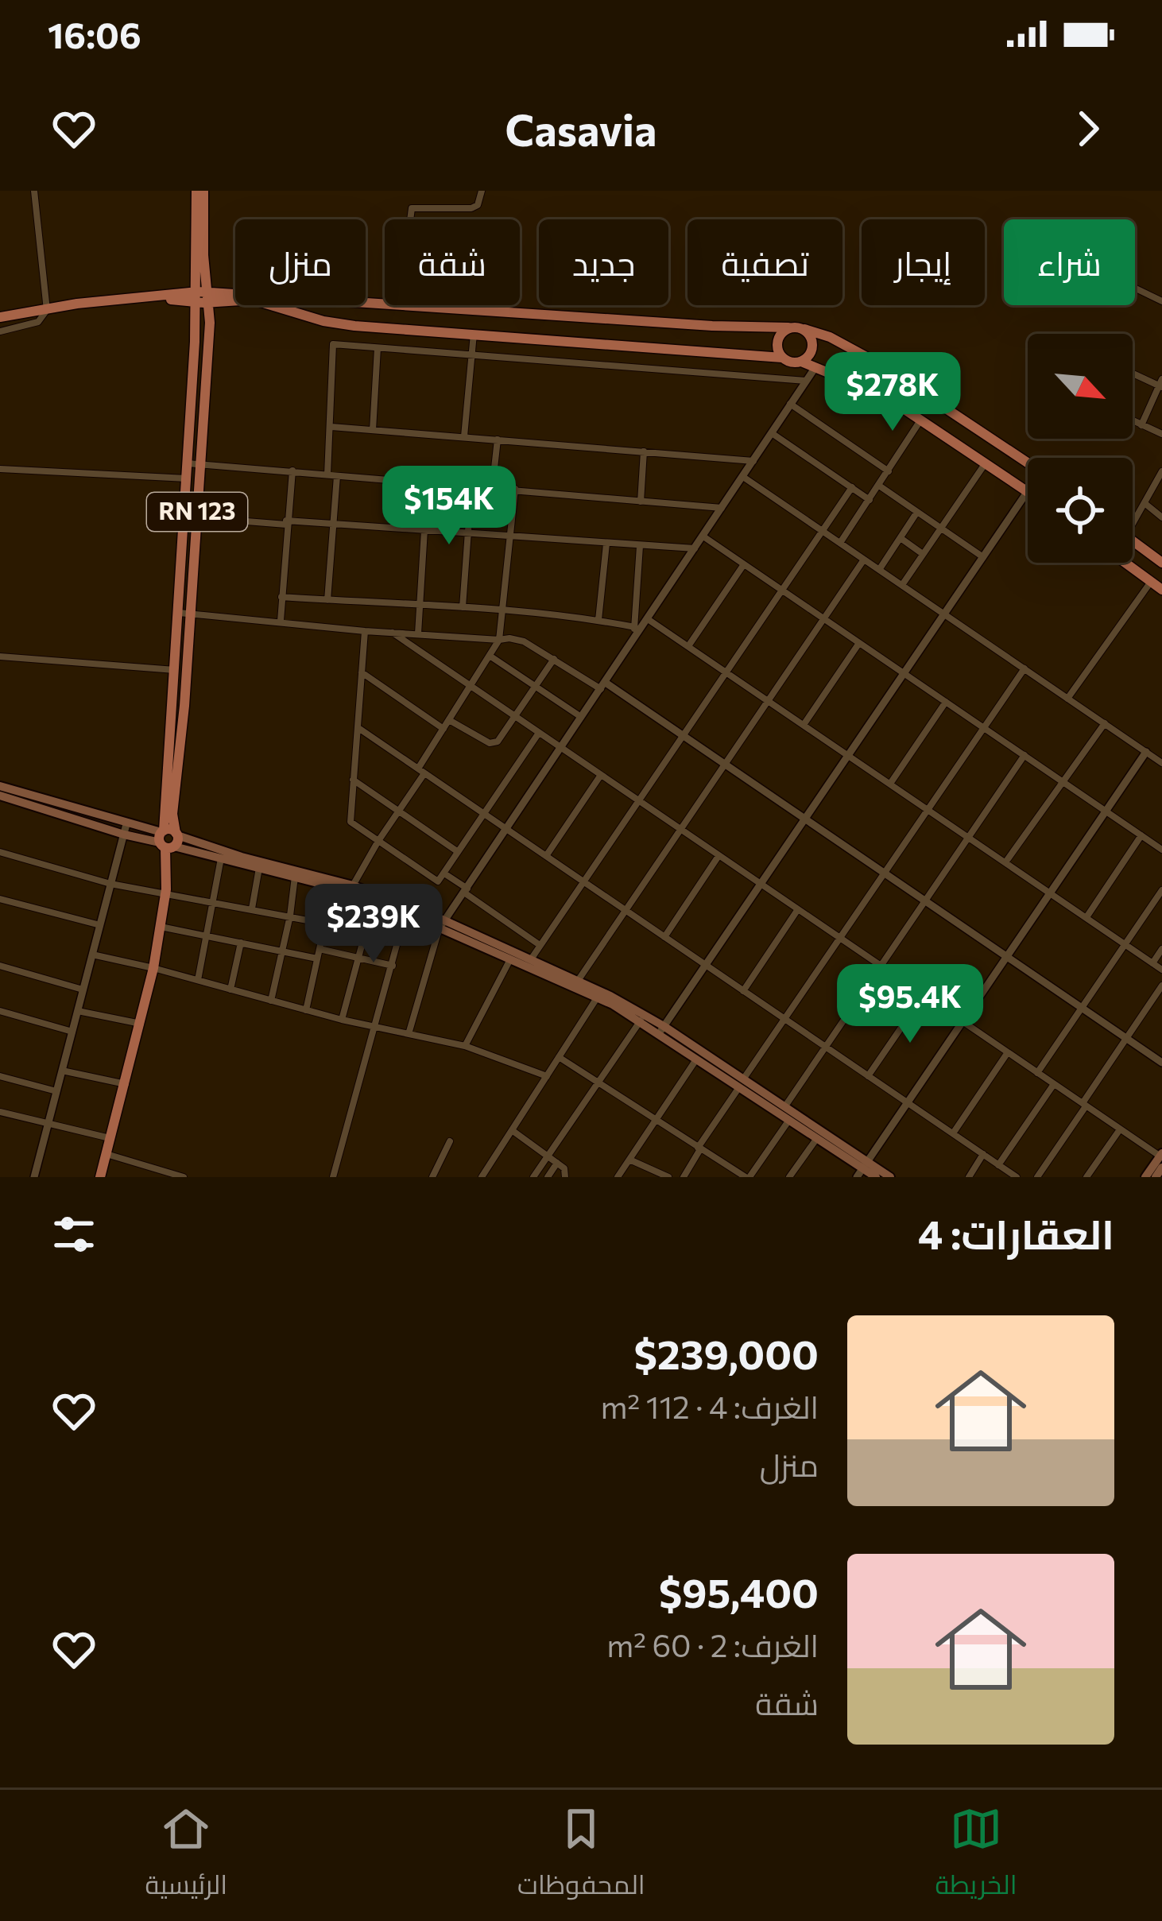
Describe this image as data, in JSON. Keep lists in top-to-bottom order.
{
  "streets": {
    "main road": ["RN 123"]
  },
  "north": "bottom right",
  "page": {
    "status": "16:06",
    "header": "Casavia",
    "chip": [
      "شراء",
      "إيجار",
      "تصفية",
      "جديد",
      "شقة",
      "منزل"
    ],
    "price": [
      "$278K",
      "$154K",
      "$239K",
      "$95.4K"
    ],
    "heading": "العقارات: 4",
    "list": [
      {
        "name": "$239,000",
        "note": "الغرف: 4 · 112 m² · منزل"
      },
      {
        "name": "$95,400",
        "note": "الغرف: 2 · 60 m² · شقة"
      }
    ],
    "tabs": ["الخريطة", "المحفوظات", "الرئيسية"]
  }
}
